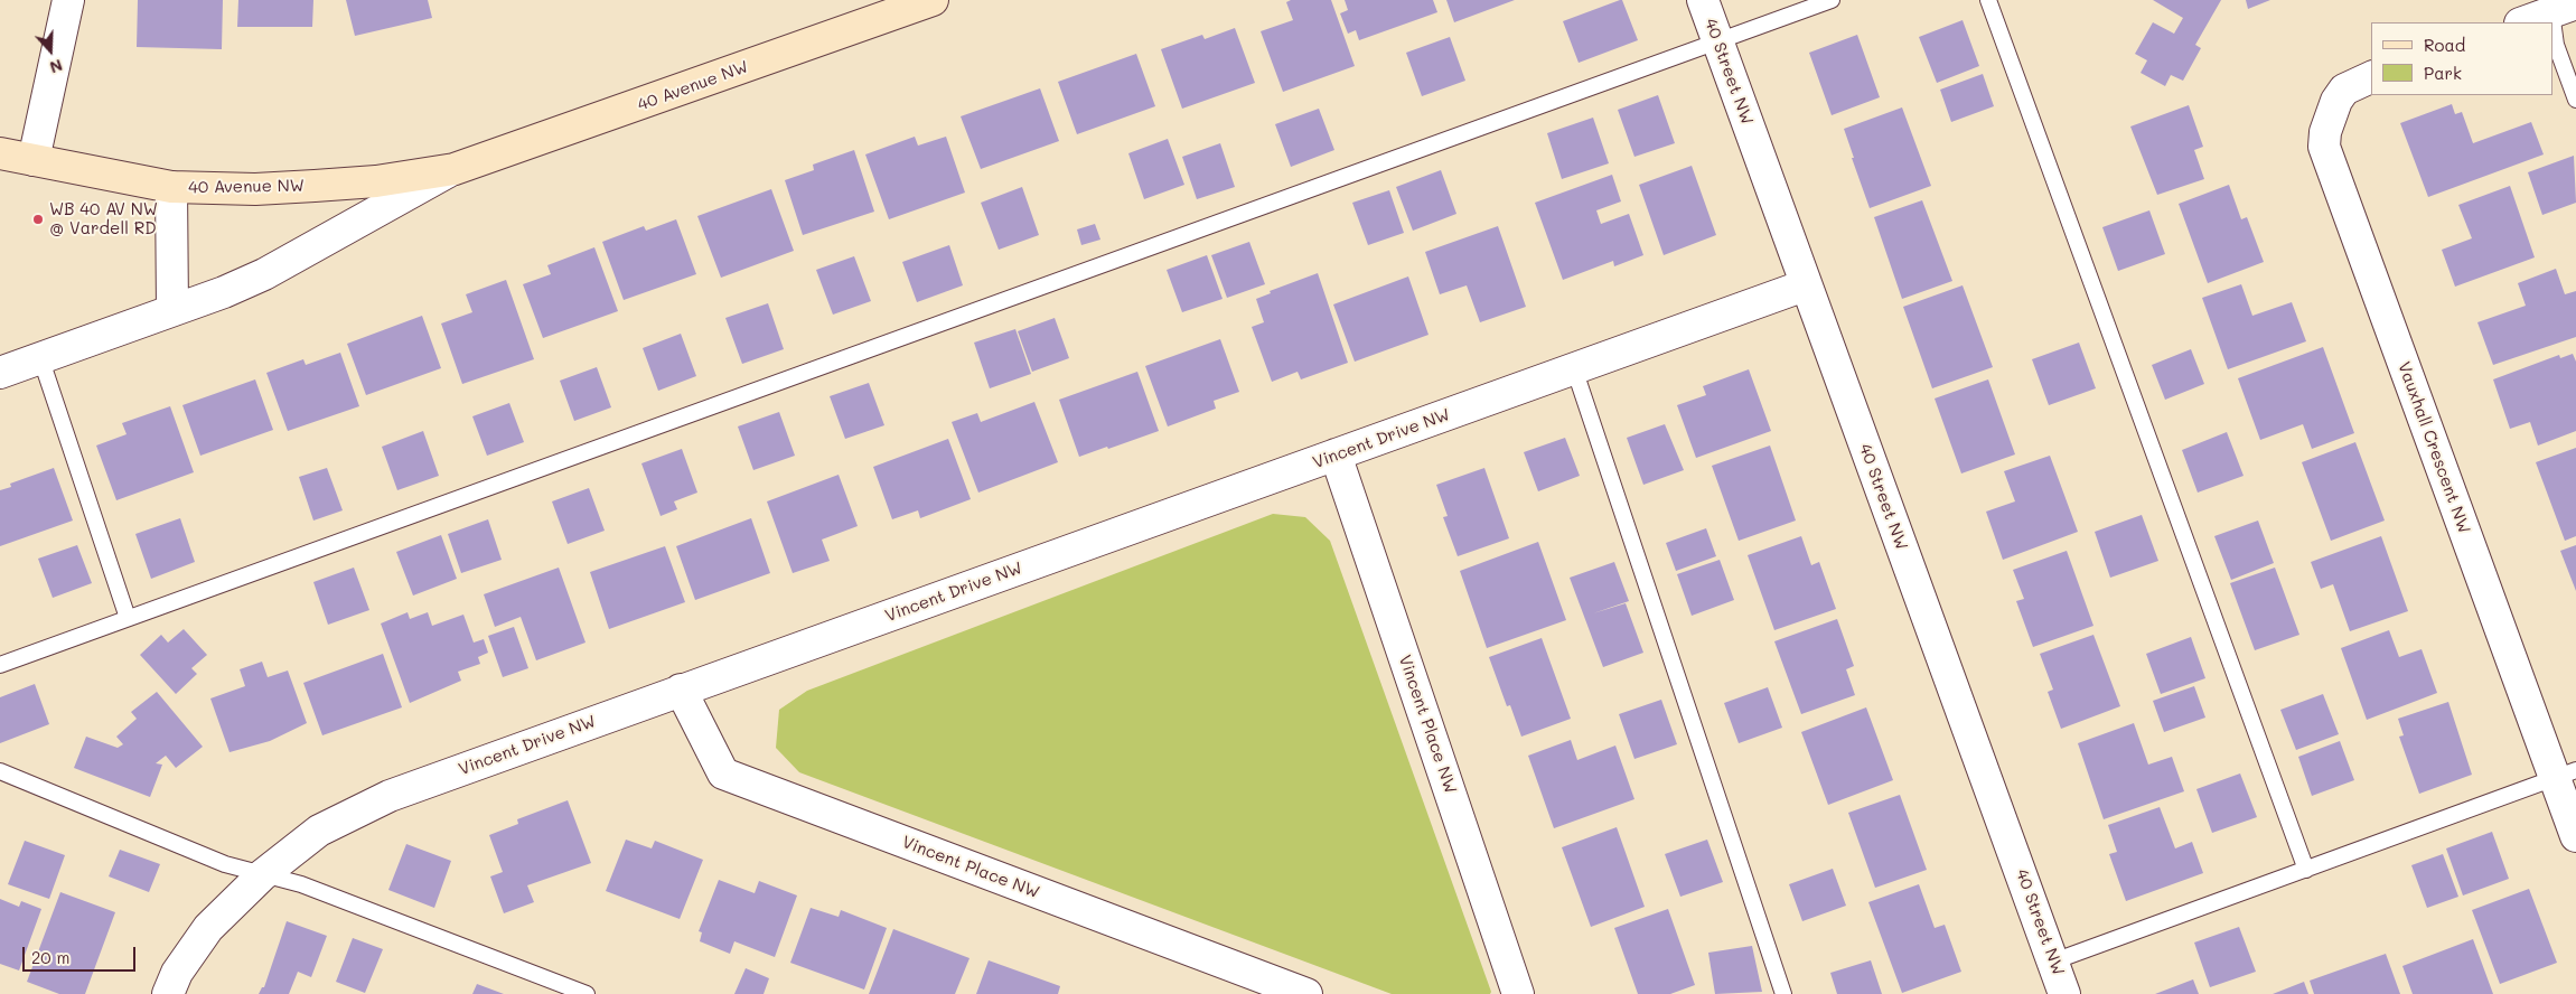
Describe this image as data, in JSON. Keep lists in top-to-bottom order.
{
  "streets": {
    "street": [
      "40 Street NW",
      "40 Avenue NW",
      "Vincent Drive NW",
      "Vauxhall Crescent NW",
      "Vincent Place NW"
    ]
  },
  "crossings": [
    ["40 Street NW", "Vincent Drive NW"],
    ["Vincent Drive NW", "Vincent Place NW"]
  ],
  "places": ["WB 40 AV NW @ Vardell RD"],
  "legend": ["Road", "Park"],
  "scale_bar": "20 m",
  "north": "bottom"
}
